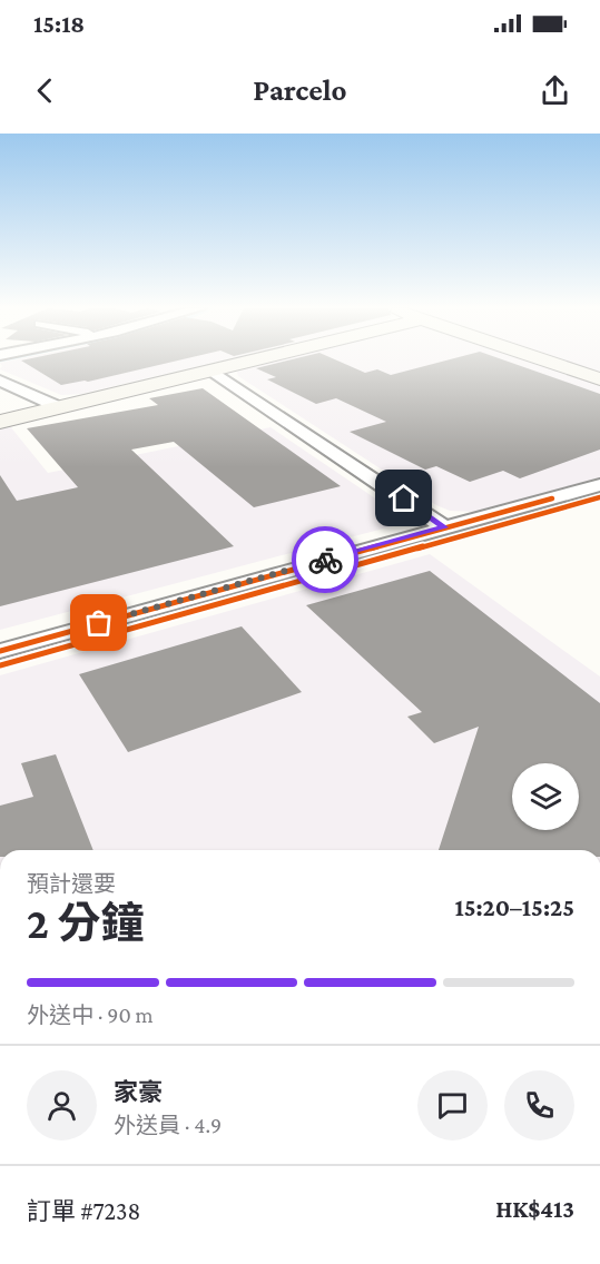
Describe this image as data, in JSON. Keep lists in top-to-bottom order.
{
  "page": {
    "status": "15:18",
    "header": "Parcelo",
    "heading": ["2 分鐘", "預計還要", "15:20–15:25"],
    "panel": [
      "家豪",
      "外送員 · 4.9",
      "訂單 #7238",
      "HK$413"
    ],
    "bar": "外送中 · 90 m"
  }
}
